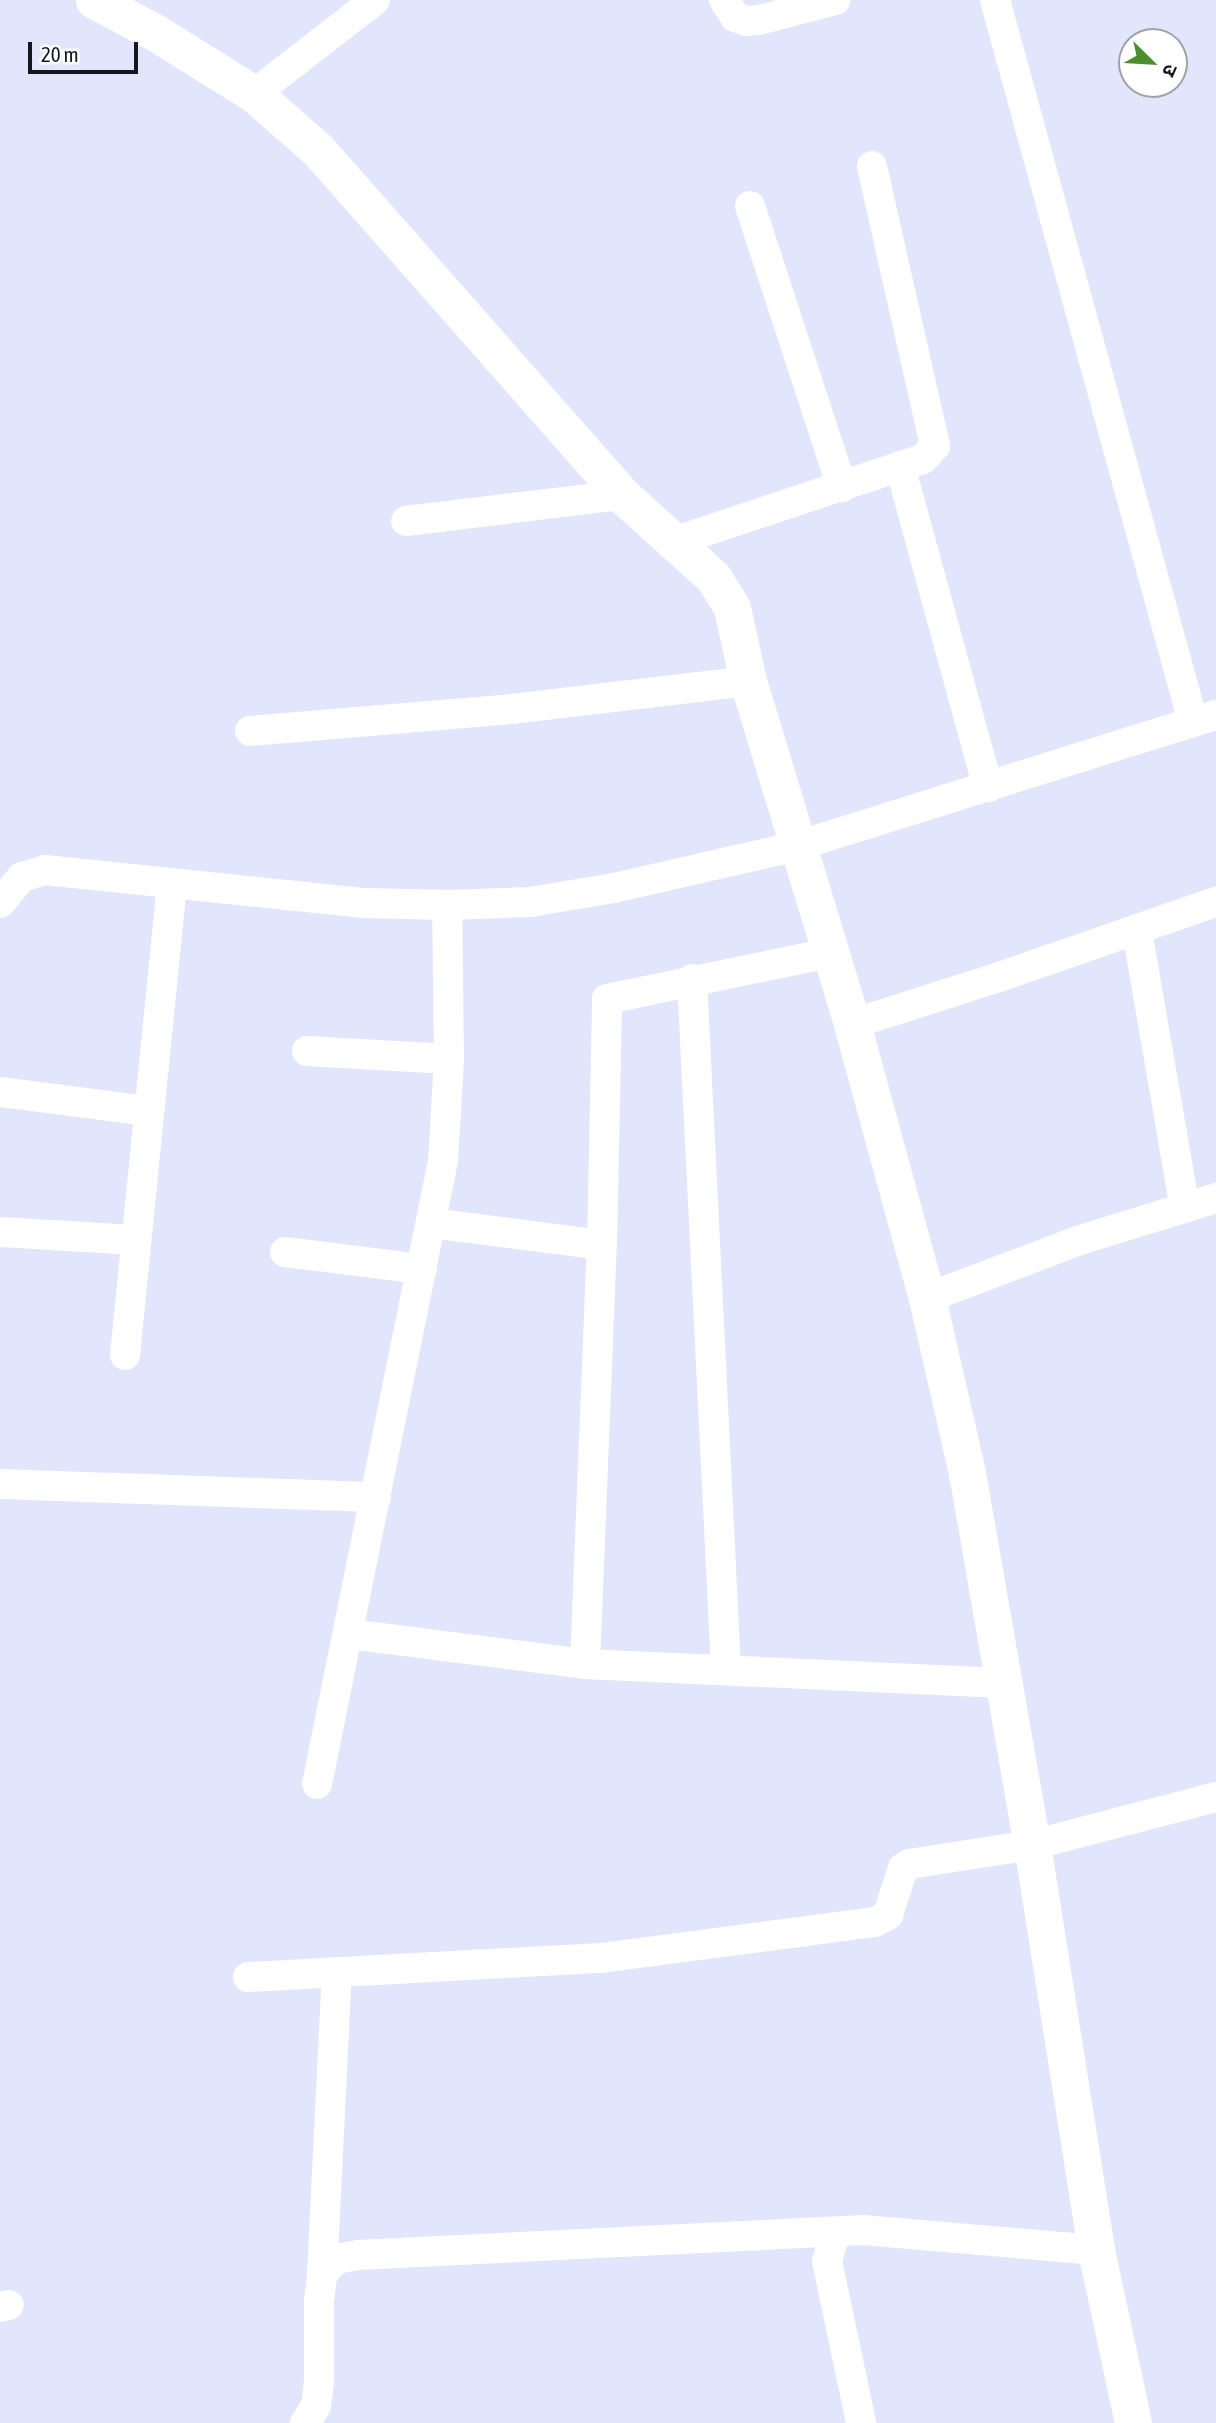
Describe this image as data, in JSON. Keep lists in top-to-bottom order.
{
  "scale_bar": "20 m",
  "north": "bottom right"
}
